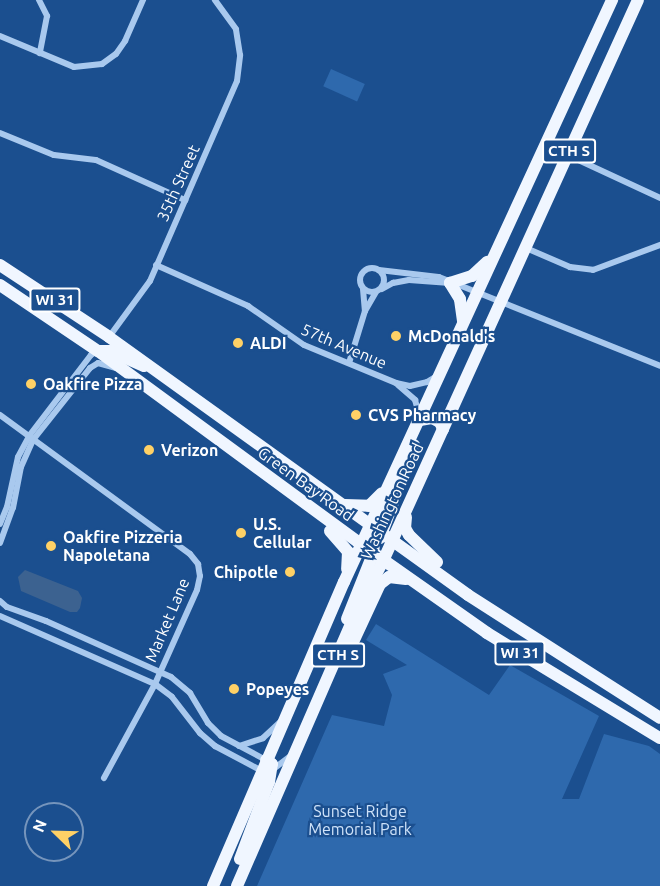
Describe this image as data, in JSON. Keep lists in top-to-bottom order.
{
  "streets": {
    "main road": [
      "CTH S",
      "WI 31",
      "Green Bay Road",
      "Washington Road"
    ],
    "street": ["35th Street", "57th Avenue", "Market Lane"]
  },
  "crossings": [
    ["35th Street", "57th Avenue"],
    ["35th Street", "Green Bay Road"],
    ["57th Avenue", "Washington Road"],
    ["Green Bay Road", "Washington Road"]
  ],
  "parks": ["Sunset Ridge Memorial Park"],
  "places": [
    "McDonald's",
    "ALDI",
    "Oakfire Pizza",
    "CVS Pharmacy",
    "Verizon",
    "U.S. Cellular",
    "Oakfire Pizzeria Napoletana",
    "Chipotle",
    "Popeyes"
  ],
  "north": "top left"
}
